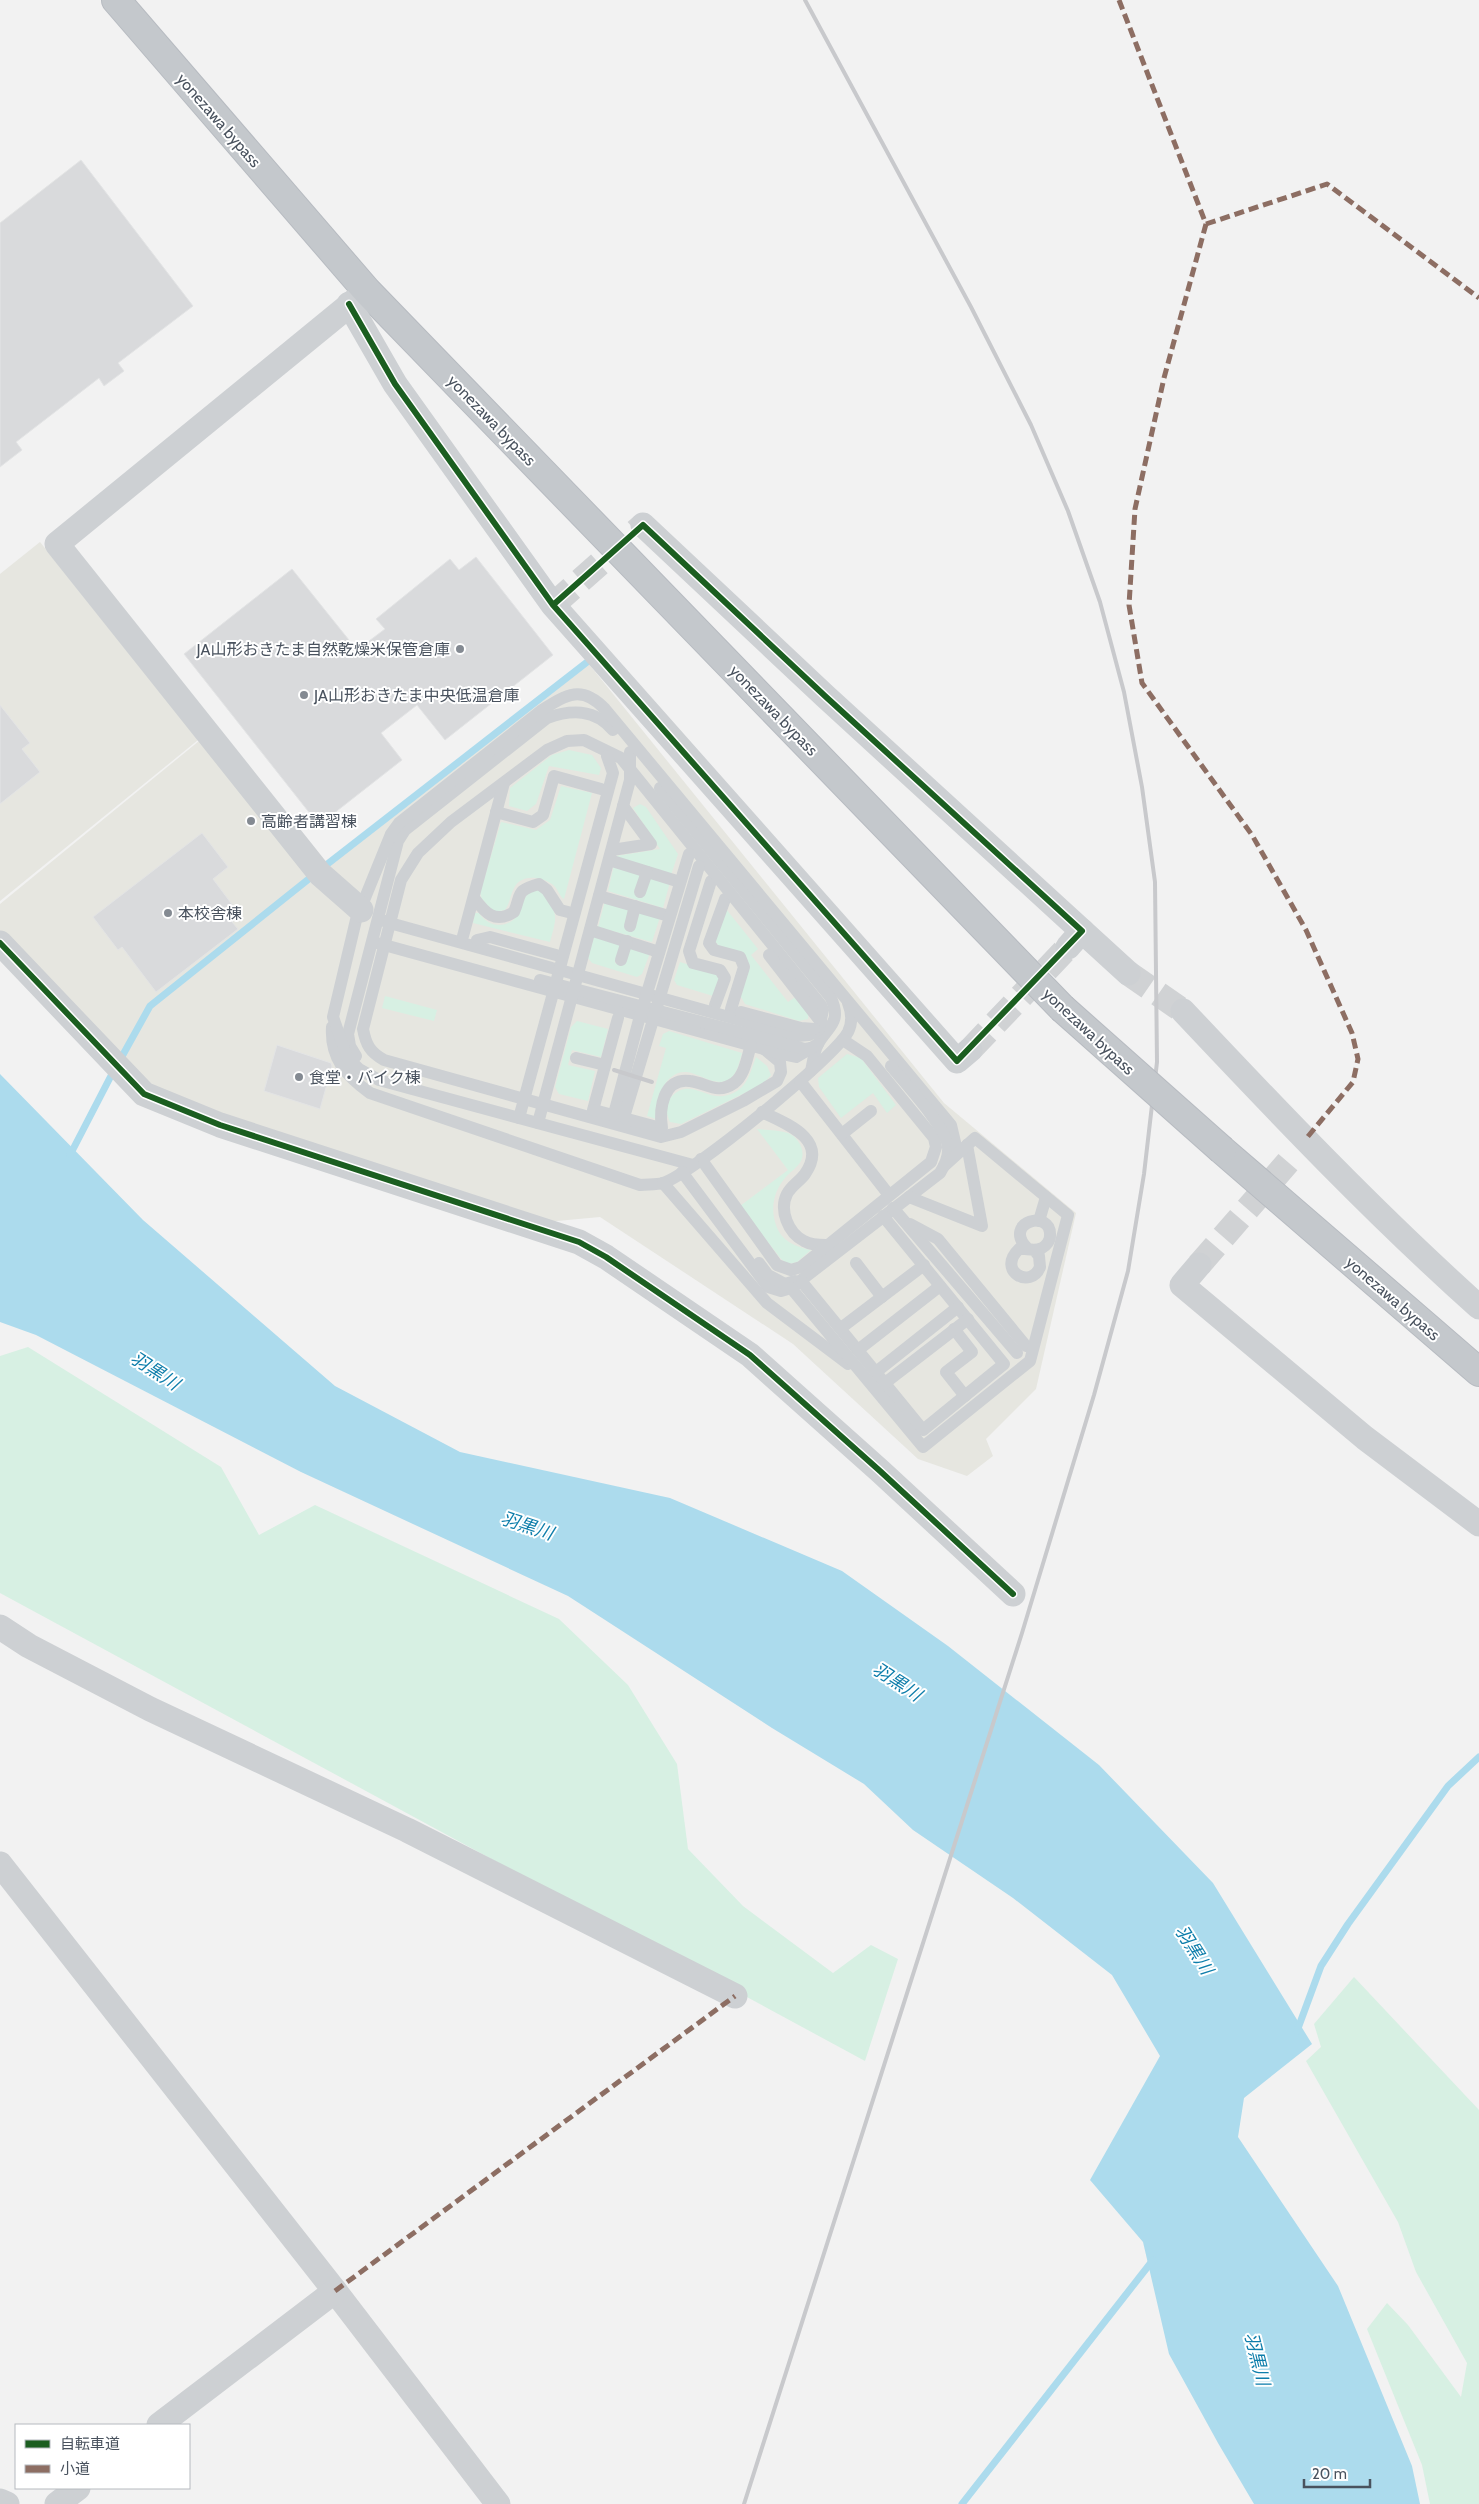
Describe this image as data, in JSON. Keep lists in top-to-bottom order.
{
  "streets": {
    "highway": ["yonezawa bypass"]
  },
  "water": ["羽黒川"],
  "places": [
    "JA山形おきたま自然乾燥米保管倉庫",
    "JA山形おきたま中央低温倉庫",
    "高齢者講習棟",
    "本校舎棟",
    "食堂・バイク棟"
  ],
  "legend": ["自転車道", "小道"],
  "scale_bar": "20 m"
}
